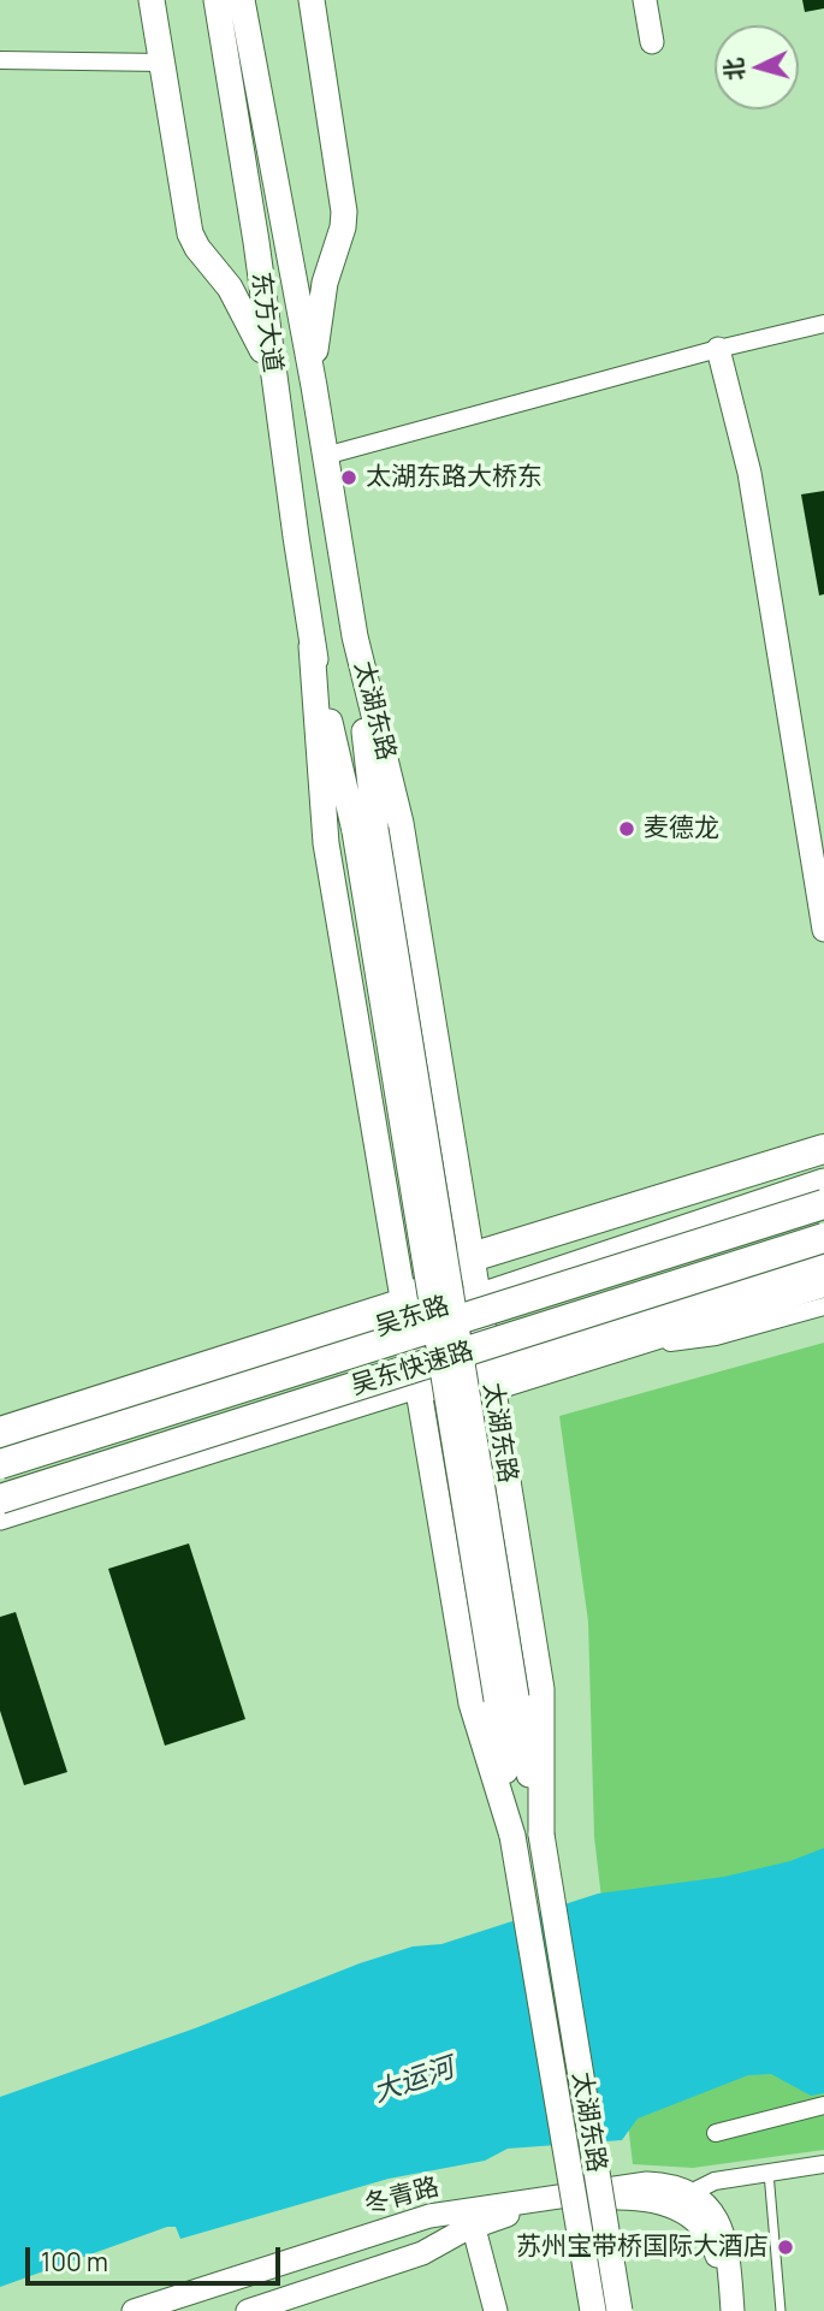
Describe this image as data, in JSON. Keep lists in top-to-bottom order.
{
  "streets": {
    "highway": ["吴东快速路"],
    "main road": [
      "东方大道",
      "太湖东路",
      "吴东路",
      "冬青路"
    ]
  },
  "crossings": [
    ["东方大道", "太湖东路"],
    ["太湖东路", "吴东路"]
  ],
  "water": ["大运河"],
  "places": ["太湖东路大桥东", "麦德龙", "苏州宝带桥国际大酒店"],
  "scale_bar": "100 m",
  "north": "left"
}
